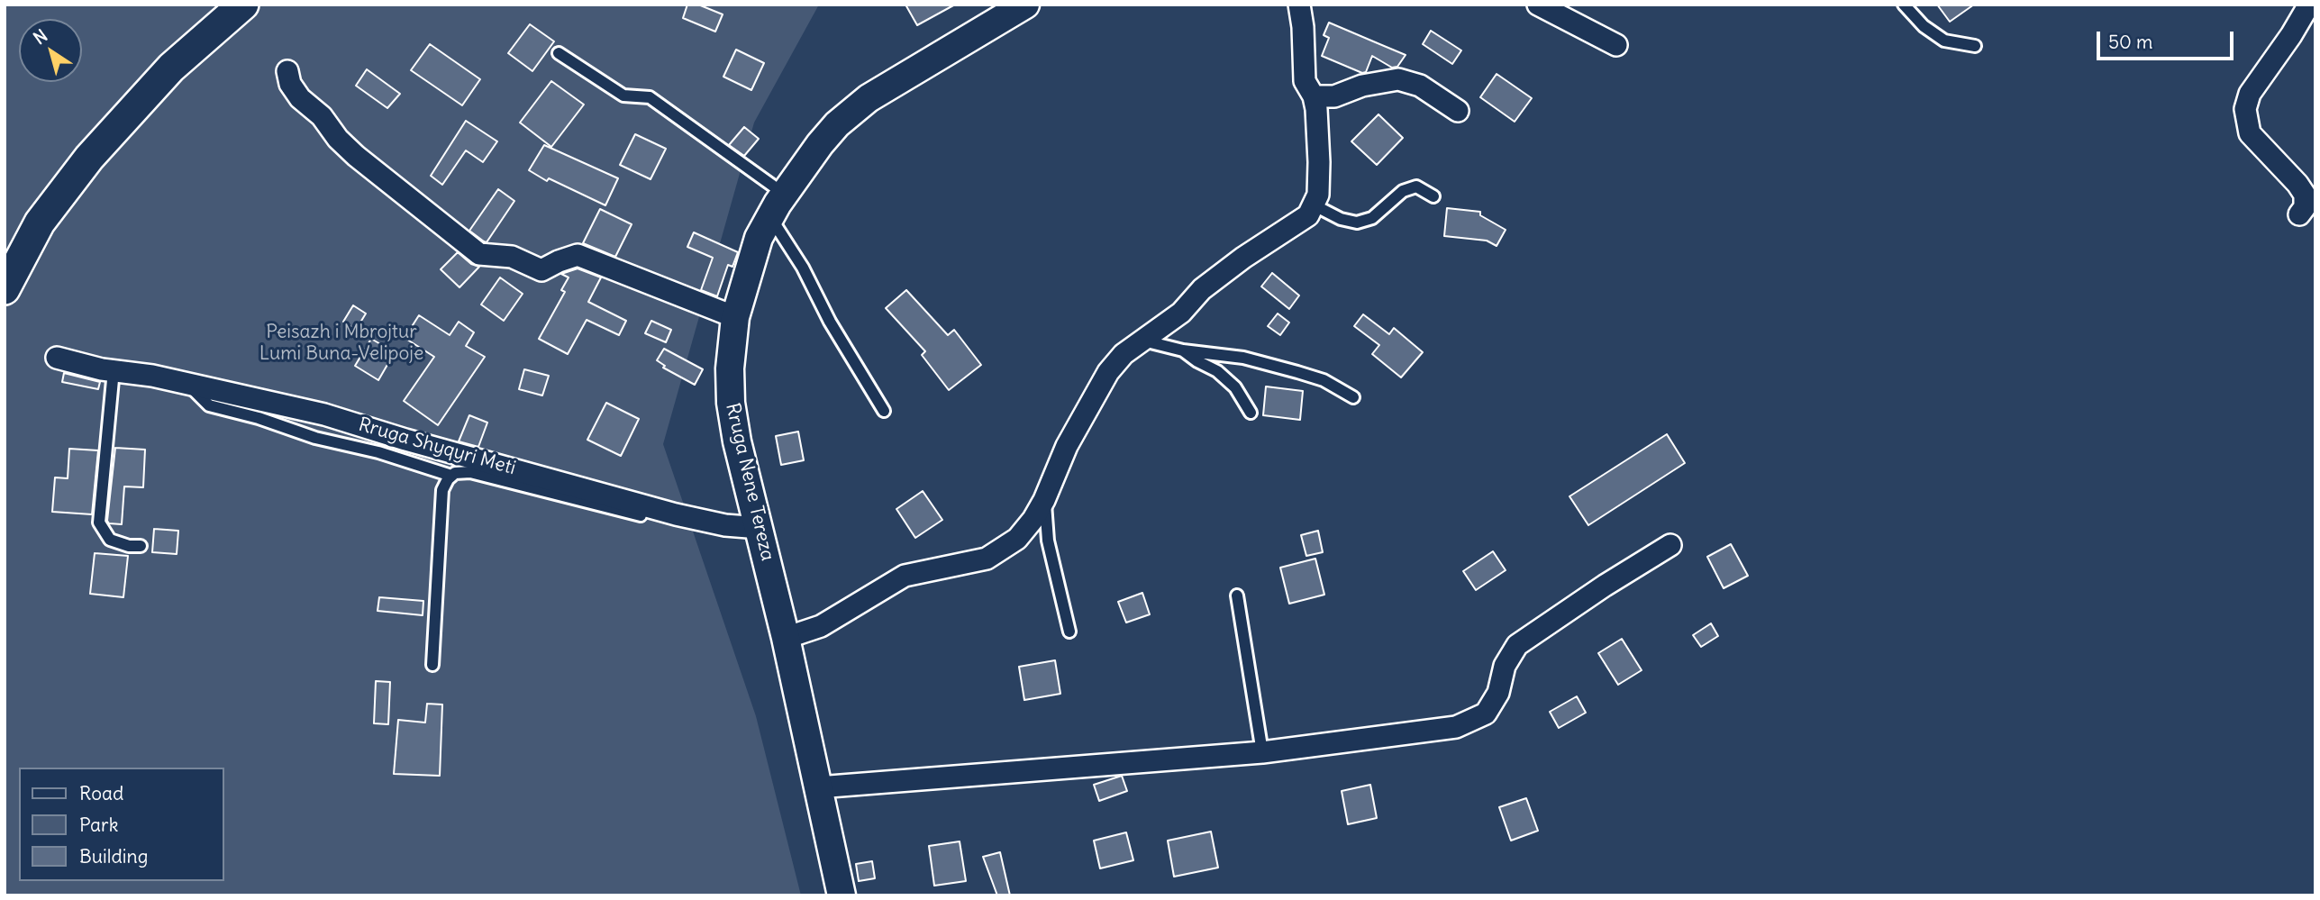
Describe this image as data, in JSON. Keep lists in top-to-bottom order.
{
  "streets": {
    "street": ["Rruga Shyqyri Meti", "Rruga Nene Tereza"]
  },
  "crossings": [
    ["Rruga Shyqyri Meti", "Rruga Nene Tereza"]
  ],
  "parks": ["Peisazh i Mbrojtur Lumi Buna-Velipoje"],
  "legend": ["Road", "Park", "Building"],
  "scale_bar": "50 m",
  "north": "top left"
}
